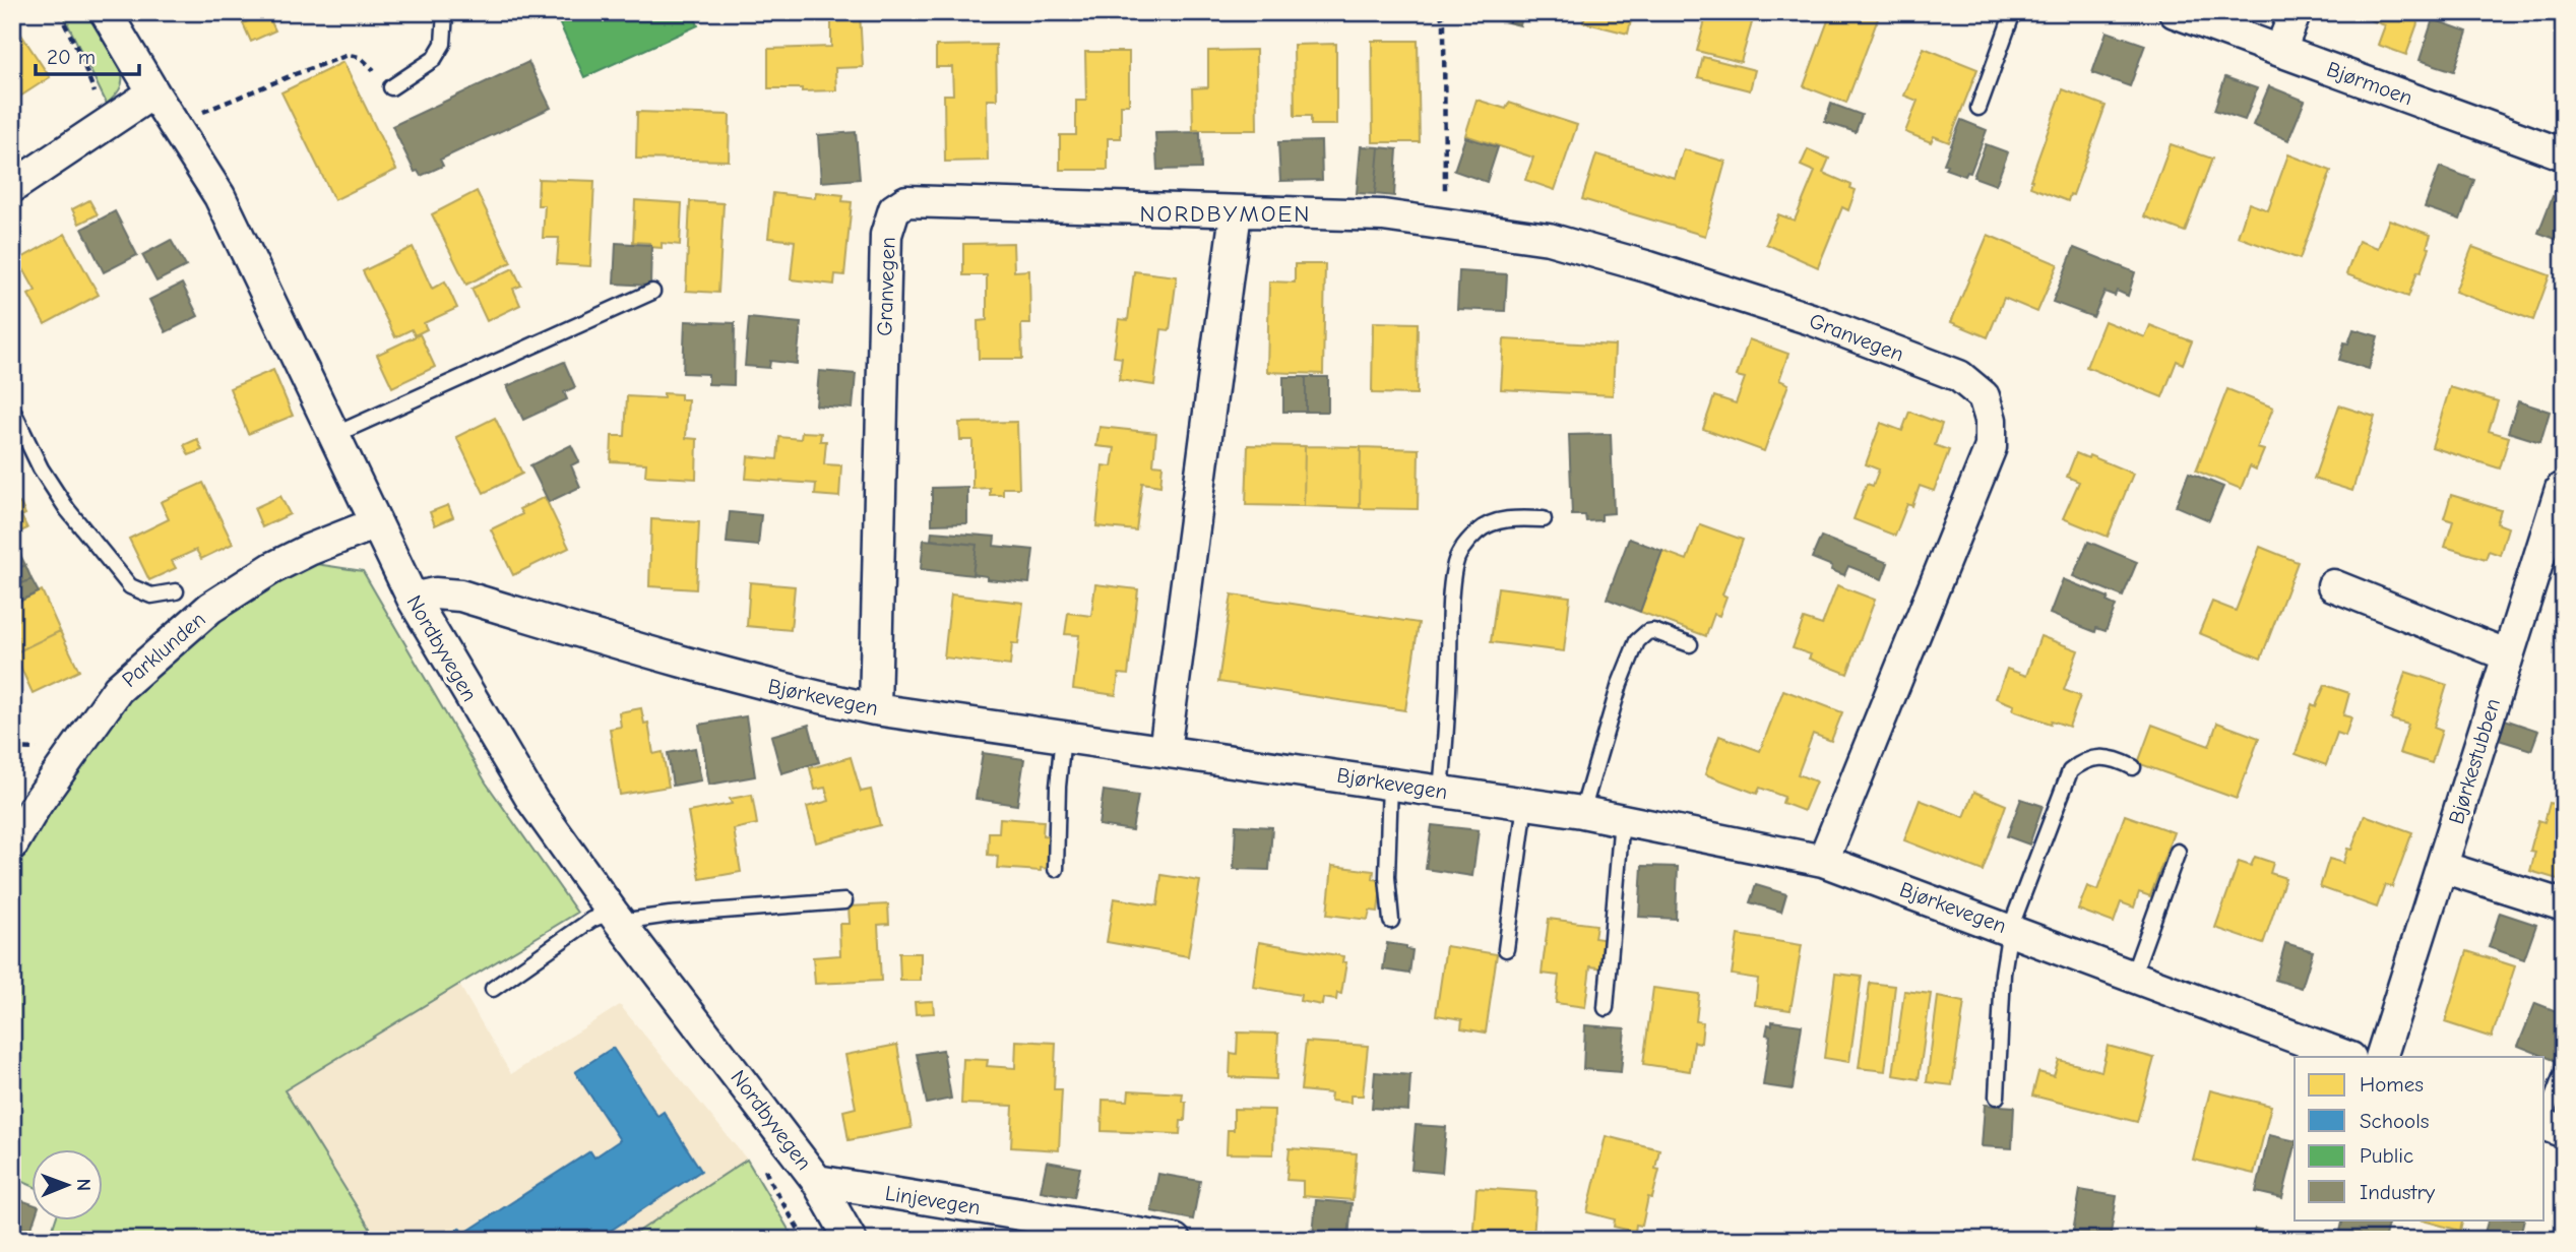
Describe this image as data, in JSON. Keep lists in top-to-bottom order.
{
  "streets": {
    "street": [
      "Bjørmoen",
      "Granvegen",
      "Nordbyvegen",
      "Parklunden",
      "Bjørkevegen",
      "Bjørkestubben",
      "Linjevegen"
    ]
  },
  "crossings": [
    ["Granvegen", "Bjørkevegen"],
    ["Nordbyvegen", "Parklunden"],
    ["Nordbyvegen", "Bjørkevegen"],
    ["Nordbyvegen", "Linjevegen"]
  ],
  "districts": ["NORDBYMOEN"],
  "legend": [
    "Homes",
    "Schools",
    "Public",
    "Industry"
  ],
  "scale_bar": "20 m",
  "north": "right"
}
